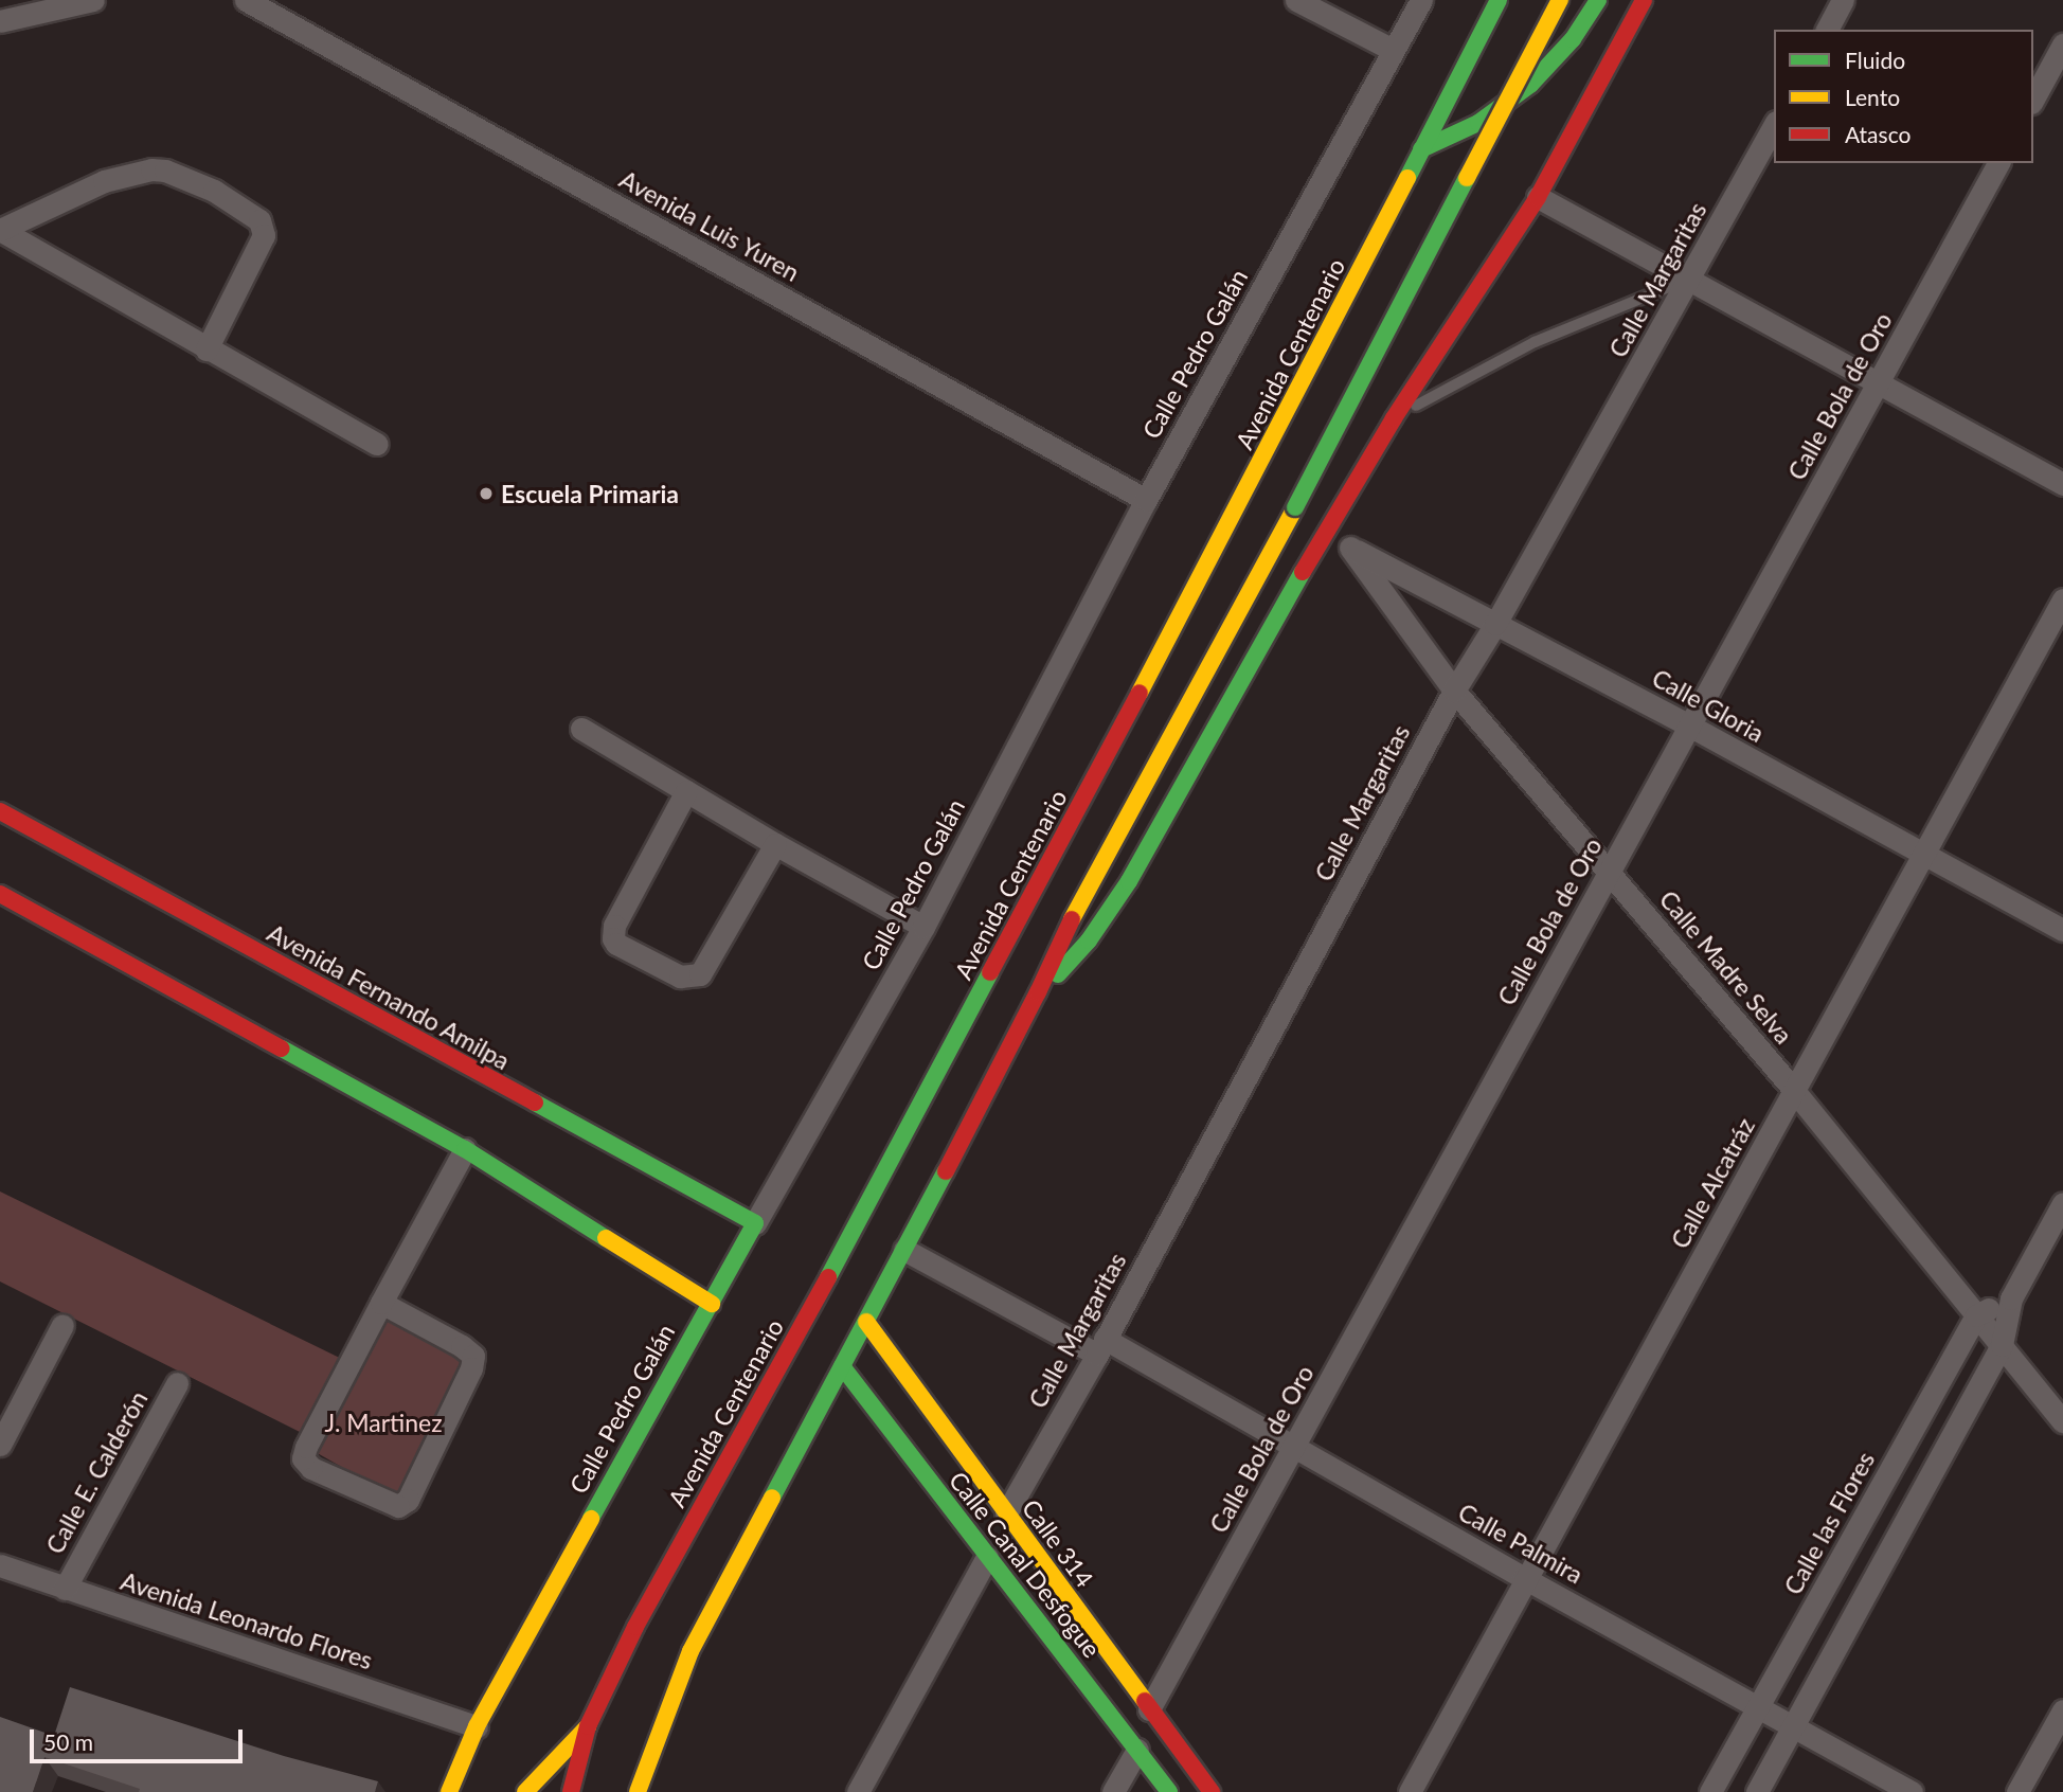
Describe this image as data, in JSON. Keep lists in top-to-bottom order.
{
  "streets": {
    "main road": [
      "Calle Pedro Galán",
      "Avenida Centenario",
      "Avenida Fernando Amilpa",
      "Calle 314",
      "Calle Canal Desfogue"
    ],
    "street": [
      "Avenida Luis Yuren",
      "Calle Margaritas",
      "Calle Bola de Oro",
      "Calle Gloria",
      "Calle Madre Selva",
      "Calle Alcatráz",
      "Calle E. Calderón",
      "Calle las Flores",
      "Calle Palmira",
      "Avenida Leonardo Flores"
    ]
  },
  "crossings": [
    ["Avenida Luis Yuren", "Calle Pedro Galán"],
    ["Calle Margaritas", "Calle Gloria"],
    ["Calle Margaritas", "Calle Madre Selva"],
    ["Calle Margaritas", "Calle 314"],
    ["Calle Margaritas", "Calle Palmira"],
    ["Calle Pedro Galán", "Avenida Fernando Amilpa"],
    ["Calle Pedro Galán", "Avenida Leonardo Flores"],
    ["Calle Bola de Oro", "Calle Gloria"],
    ["Calle Bola de Oro", "Calle Madre Selva"],
    ["Calle Bola de Oro", "Calle 314"],
    ["Calle Bola de Oro", "Calle Palmira"],
    ["Calle Gloria", "Calle Madre Selva"],
    ["Calle Gloria", "Calle Alcatráz"],
    ["Calle Madre Selva", "Calle Alcatráz"],
    ["Calle Madre Selva", "Calle las Flores"],
    ["Calle Alcatráz", "Calle Palmira"],
    ["Calle E. Calderón", "Avenida Leonardo Flores"],
    ["Calle las Flores", "Calle Palmira"]
  ],
  "parks": ["J. Martinez"],
  "places": ["Escuela Primaria"],
  "legend": ["Fluido", "Lento", "Atasco"],
  "scale_bar": "50 m"
}
